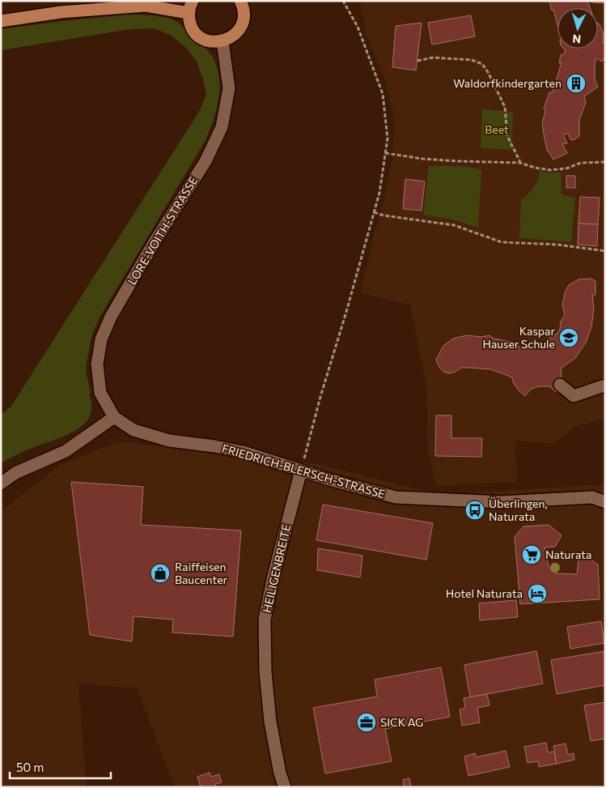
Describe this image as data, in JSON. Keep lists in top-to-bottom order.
{
  "streets": {
    "street": ["LORE-VOITH-STRASSE", "FRIEDRICH-BLERSCH-STRASSE", "HEILIGENBREITE"]
  },
  "crossings": [
    ["LORE-VOITH-STRASSE", "FRIEDRICH-BLERSCH-STRASSE"],
    ["FRIEDRICH-BLERSCH-STRASSE", "HEILIGENBREITE"]
  ],
  "parks": ["Beet"],
  "places": {
    "building": ["Waldorfkindergarten"],
    "school or university": ["Kaspar Hauser Schule"],
    "bus stop": ["Überlingen, Naturata"],
    "supermarket": ["Naturata"],
    "shop": ["Raiffeisen Baucenter"],
    "hotel": ["Hotel Naturata"],
    "office": ["SICK AG"]
  },
  "scale_bar": "50 m",
  "north": "bottom"
}
